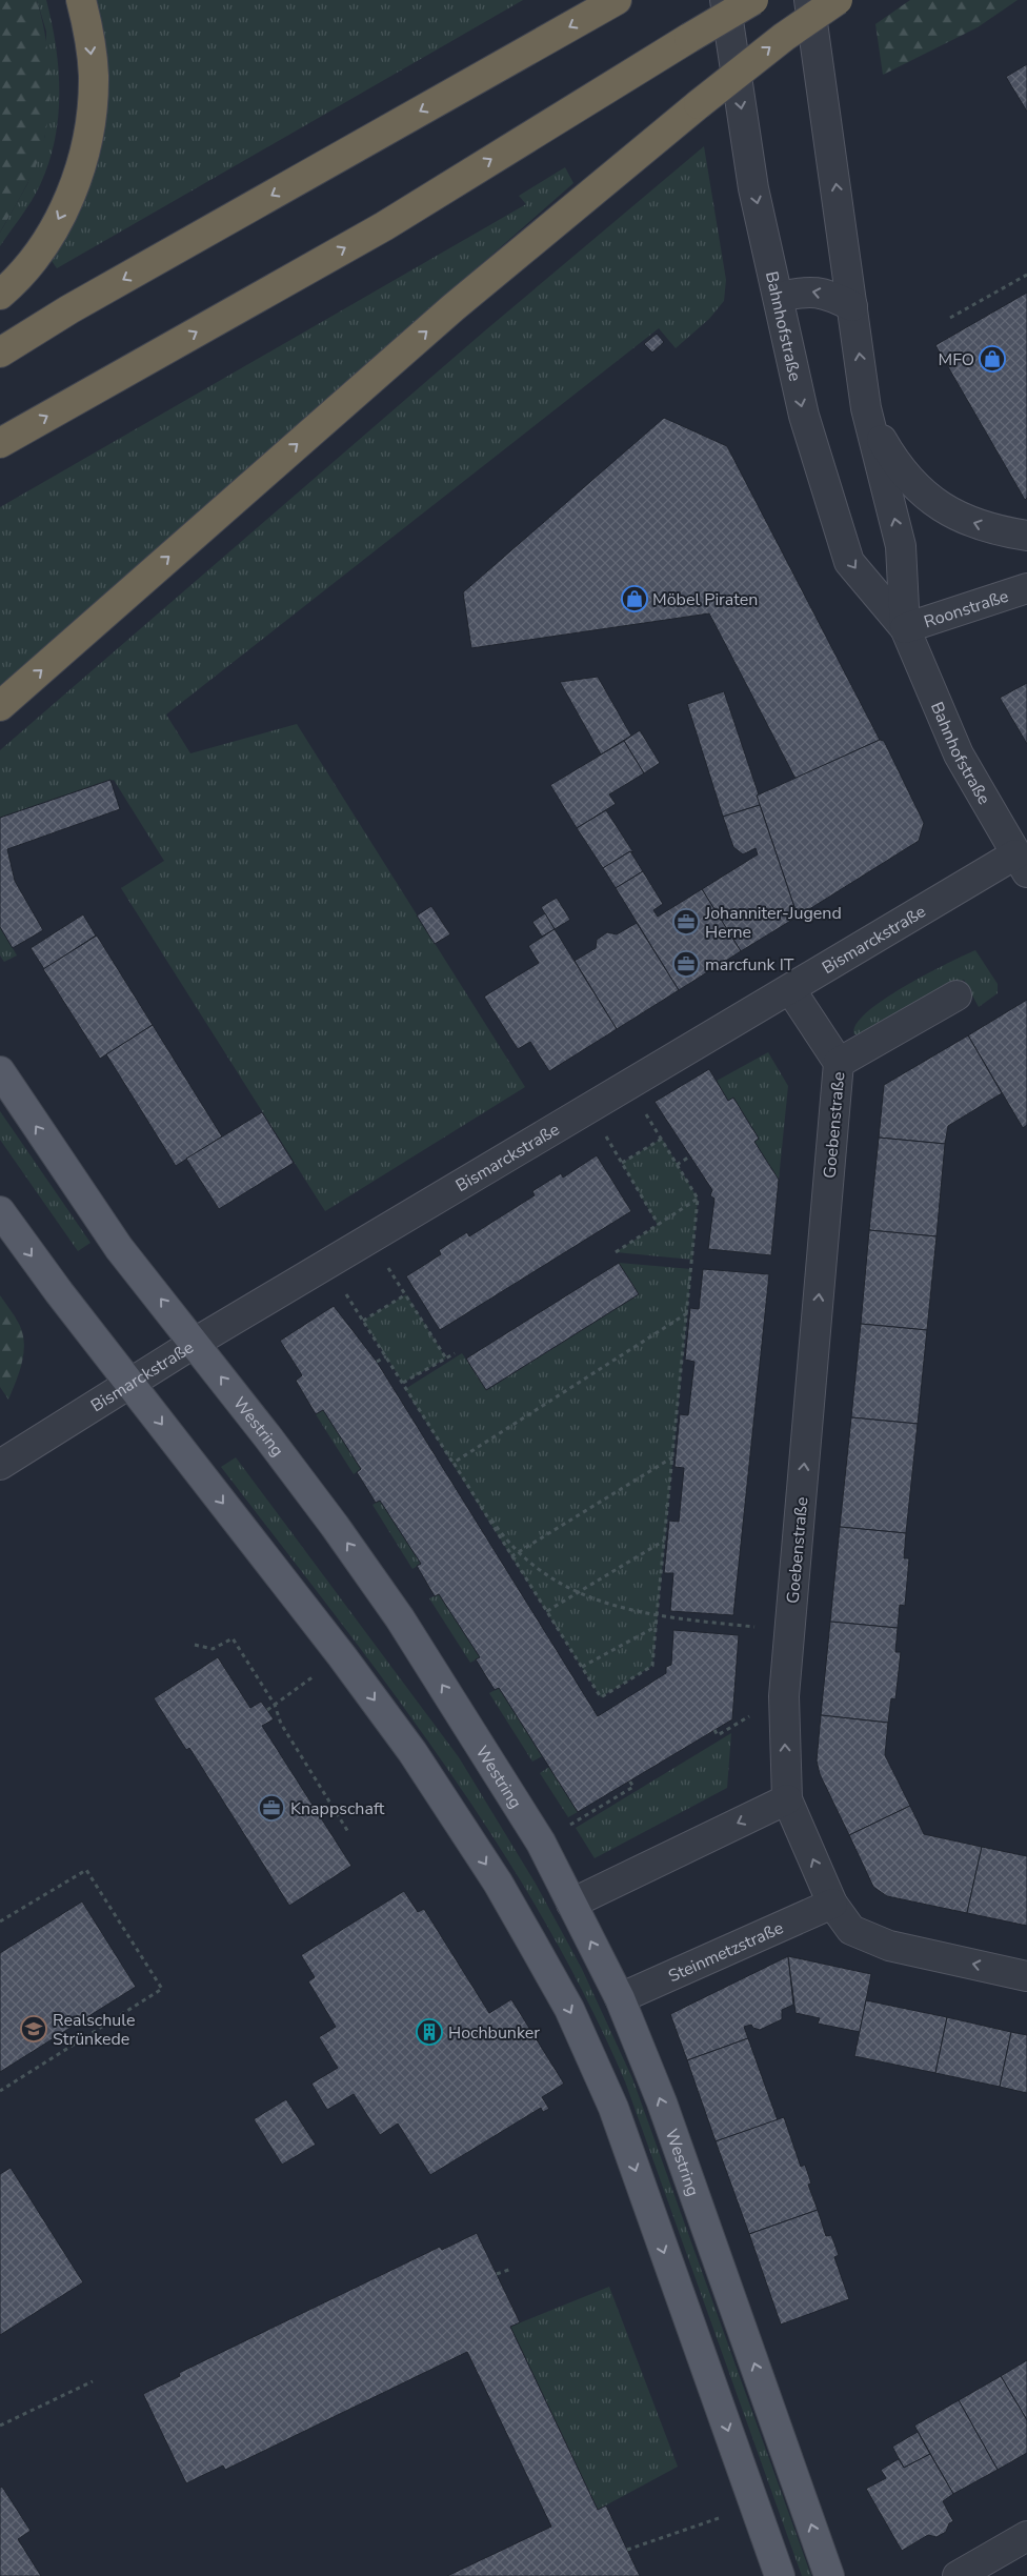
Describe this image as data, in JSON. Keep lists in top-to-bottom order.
{
  "streets": {
    "main road": ["Westring"],
    "street": [
      "Bahnhofstraße",
      "Roonstraße",
      "Bismarckstraße",
      "Goebenstraße",
      "Steinmetzstraße"
    ]
  },
  "crossings": [
    ["Bahnhofstraße", "Roonstraße"],
    ["Bahnhofstraße", "Bismarckstraße"],
    ["Bismarckstraße", "Goebenstraße"],
    ["Bismarckstraße", "Westring"],
    ["Westring", "Steinmetzstraße"]
  ],
  "one_way": ["Goebenstraße"],
  "places": {
    "shop": ["MFO", "Möbel Piraten"],
    "office": ["Johanniter-Jugend Herne", "marcfunk IT", "Knappschaft"],
    "school or university": ["Realschule Strünkede"],
    "building": ["Hochbunker"]
  }
}
